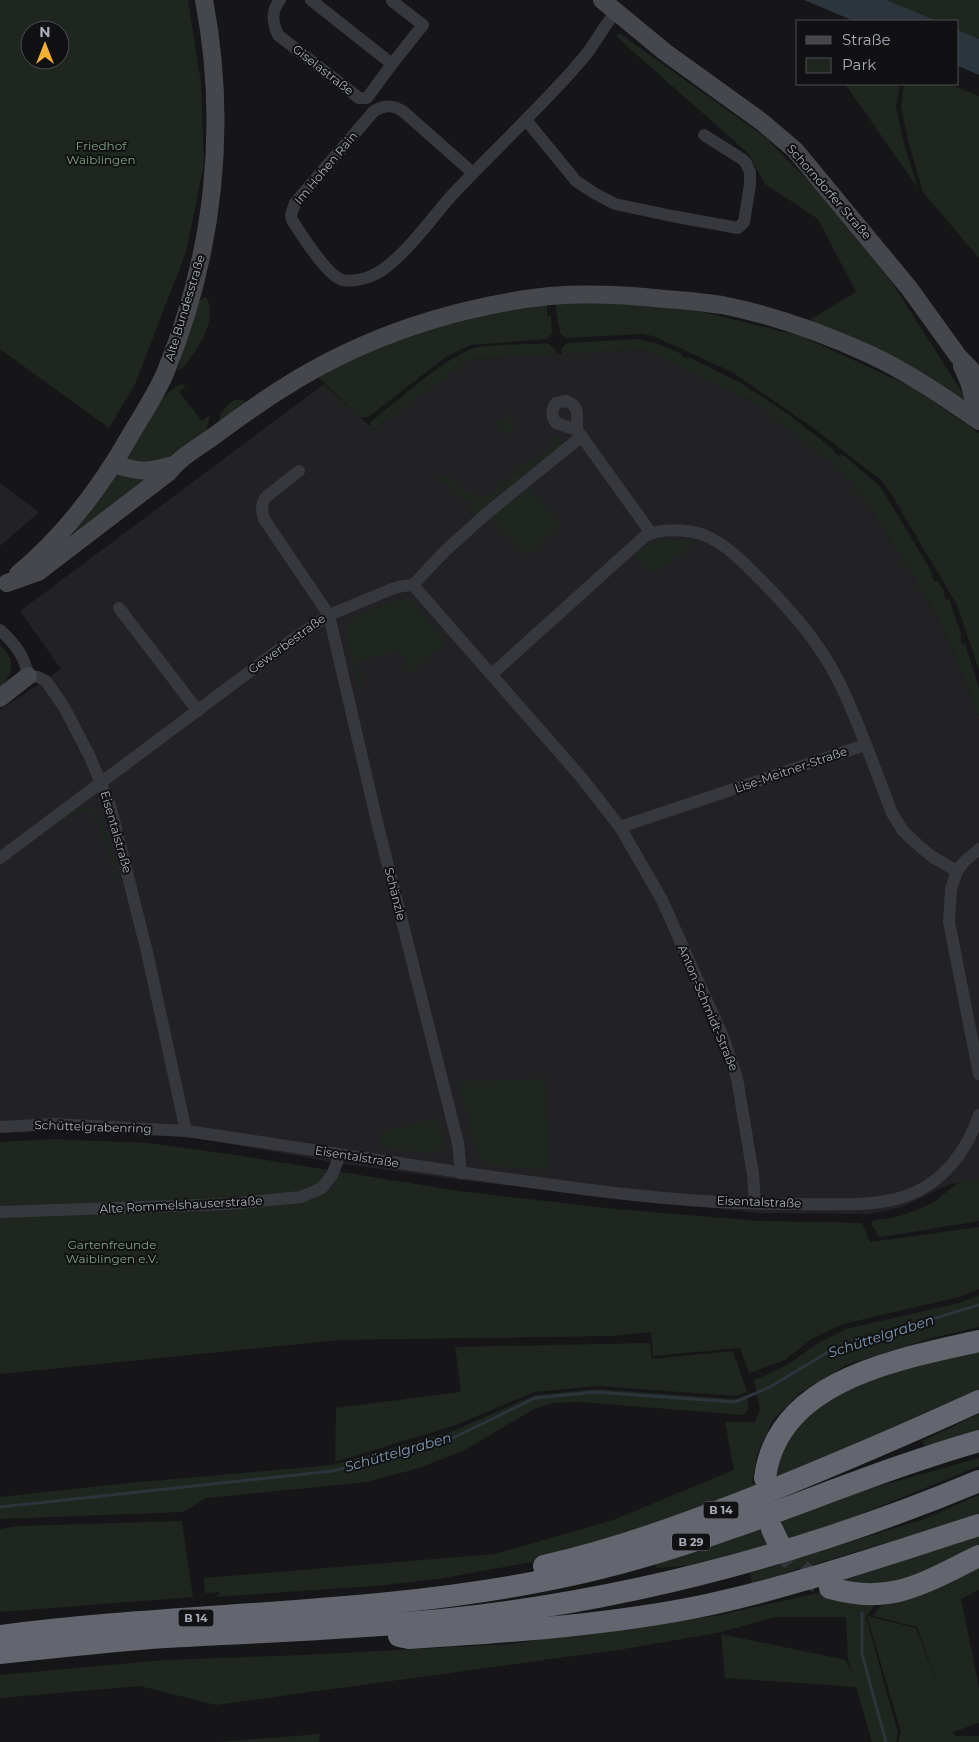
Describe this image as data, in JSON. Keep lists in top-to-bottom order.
{
  "streets": {
    "highway": ["B 14", "B 29"],
    "main road": ["Schorndorfer Straße", "Alte Bundesstraße"],
    "street": [
      "Giselastraße",
      "Im Hohen Rain",
      "Gewerbestraße",
      "Lise-Meitner-Straße",
      "Eisentalstraße",
      "Schänzle",
      "Anton-Schmidt-Straße",
      "Schüttelgrabenring",
      "Alte Rommelshauserstraße"
    ]
  },
  "crossings": [
    ["Im Hohen Rain", "Schorndorfer Straße"],
    ["Gewerbestraße", "Eisentalstraße"],
    ["Gewerbestraße", "Schänzle"],
    ["Lise-Meitner-Straße", "Anton-Schmidt-Straße"],
    ["Eisentalstraße", "Schänzle"],
    ["Eisentalstraße", "Anton-Schmidt-Straße"],
    ["Eisentalstraße", "Schüttelgrabenring"],
    ["Eisentalstraße", "Alte Rommelshauserstraße"],
    ["B 14", "B 29"]
  ],
  "water": ["Schüttelgraben"],
  "parks": ["Friedhof Waiblingen", "Gartenfreunde Waiblingen e.V."],
  "legend": ["Straße", "Park"],
  "north": "top"
}
